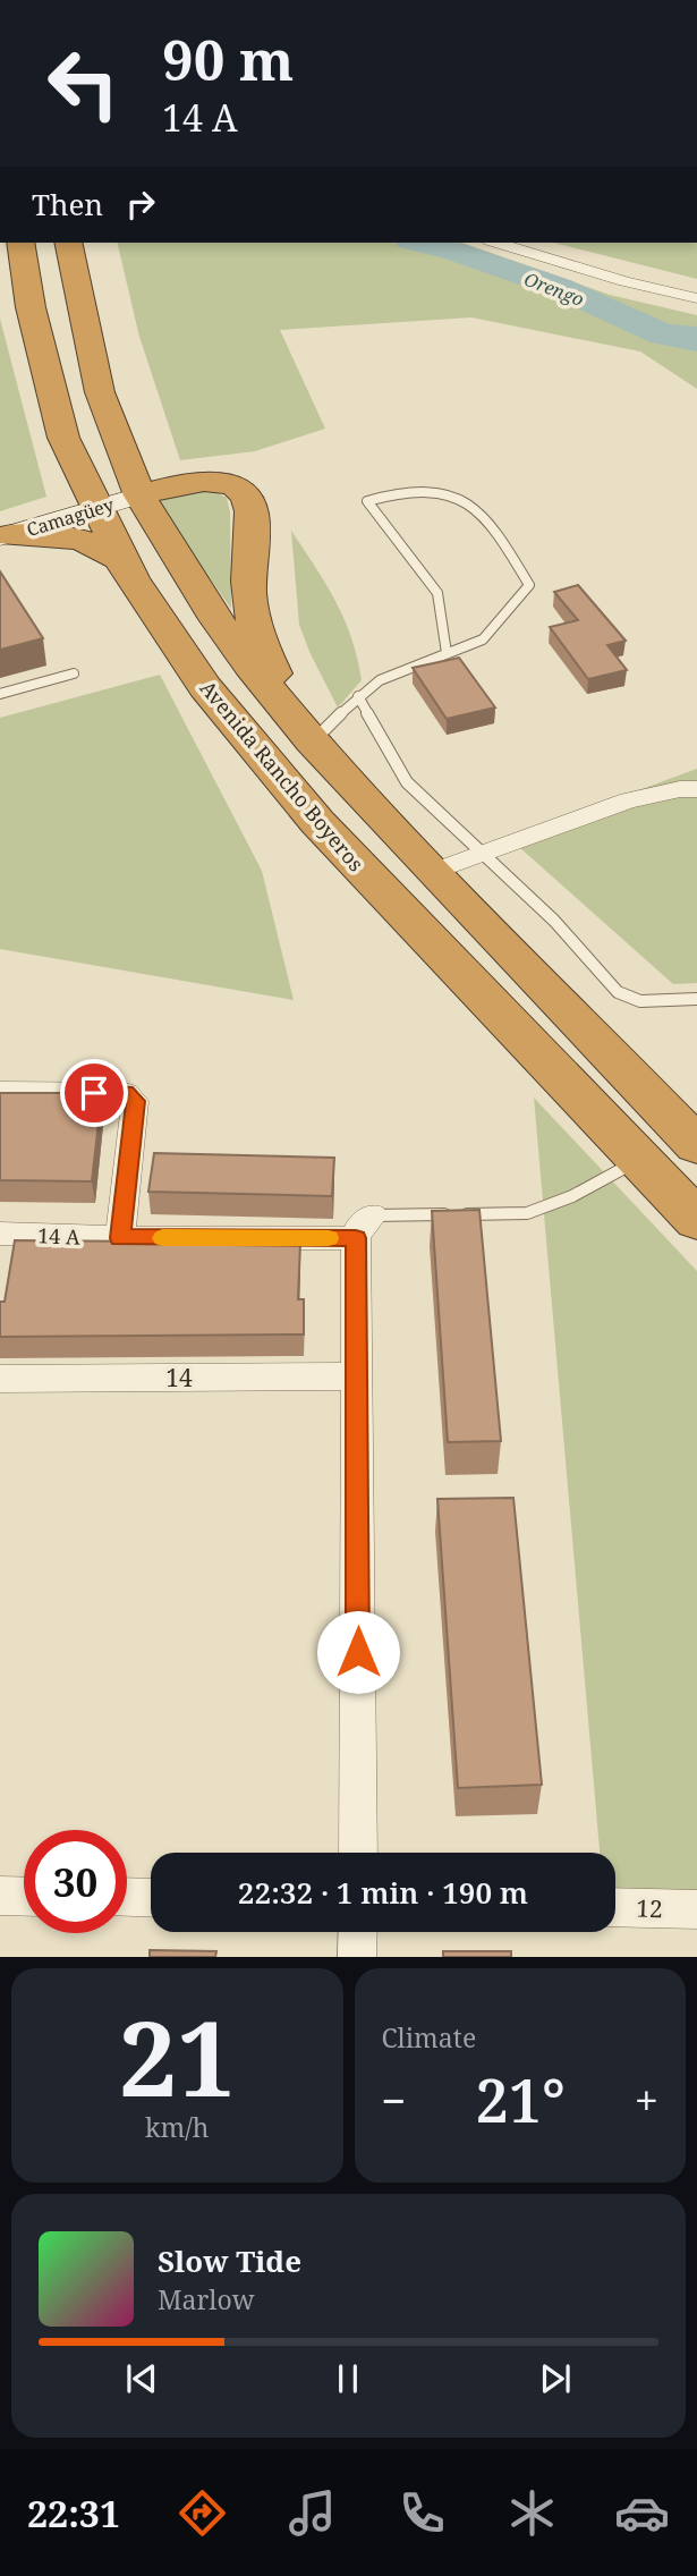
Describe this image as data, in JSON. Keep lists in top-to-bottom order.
{
  "streets": {
    "highway": ["Avenida Rancho Boyeros"],
    "main road": ["Camagüey"],
    "street": ["14 A", "14", "12"]
  },
  "crossings": [
    ["Camagüey", "Avenida Rancho Boyeros"]
  ],
  "water": ["Orengo"],
  "page": {
    "turn": ["90 m", "14 A"],
    "then": "Then",
    "limit": "30",
    "trip": "22:32 · 1 min · 190 m",
    "tile": [
      ["21", "km/h"],
      "Climate"
    ],
    "heat": ["−", "21°", "+"],
    "song": ["Slow Tide", "Marlow"],
    "tabs": "22:31"
  }
}
